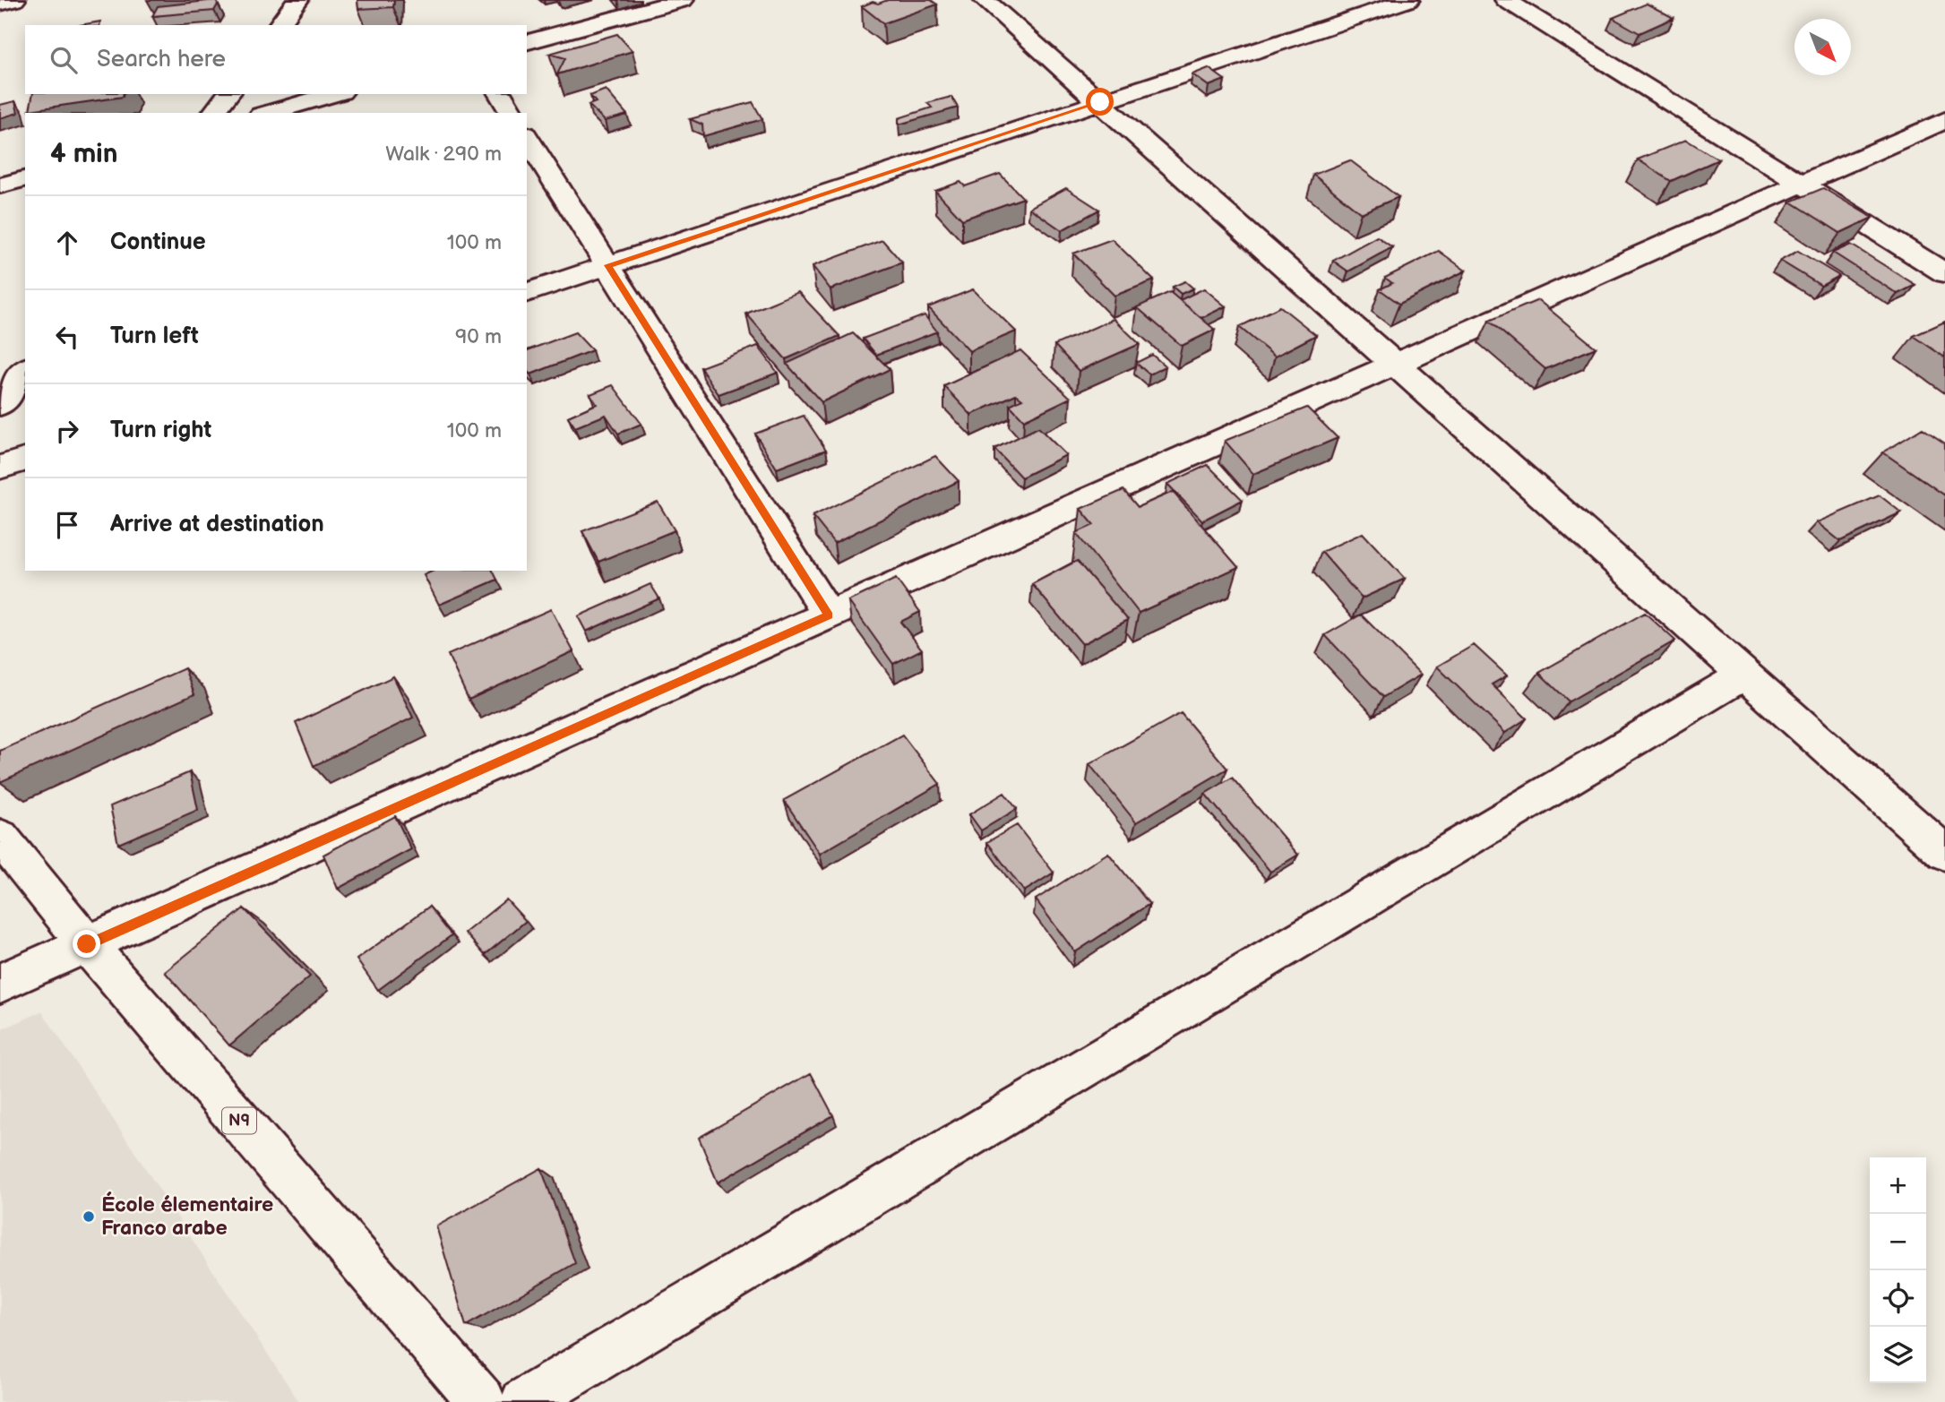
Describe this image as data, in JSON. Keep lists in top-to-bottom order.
{
  "streets": {
    "street": ["N9"]
  },
  "places": ["École élementaire Franco arabe"],
  "north": "bottom right",
  "page": {
    "search": "Search here",
    "heading": ["4 min", "Walk · 290 m"],
    "list": [
      ["Continue", "100 m"],
      ["Turn left", "90 m"],
      ["Turn right", "100 m"],
      "Arrive at destination"
    ],
    "map_buttons": ["+", "−"]
  }
}
